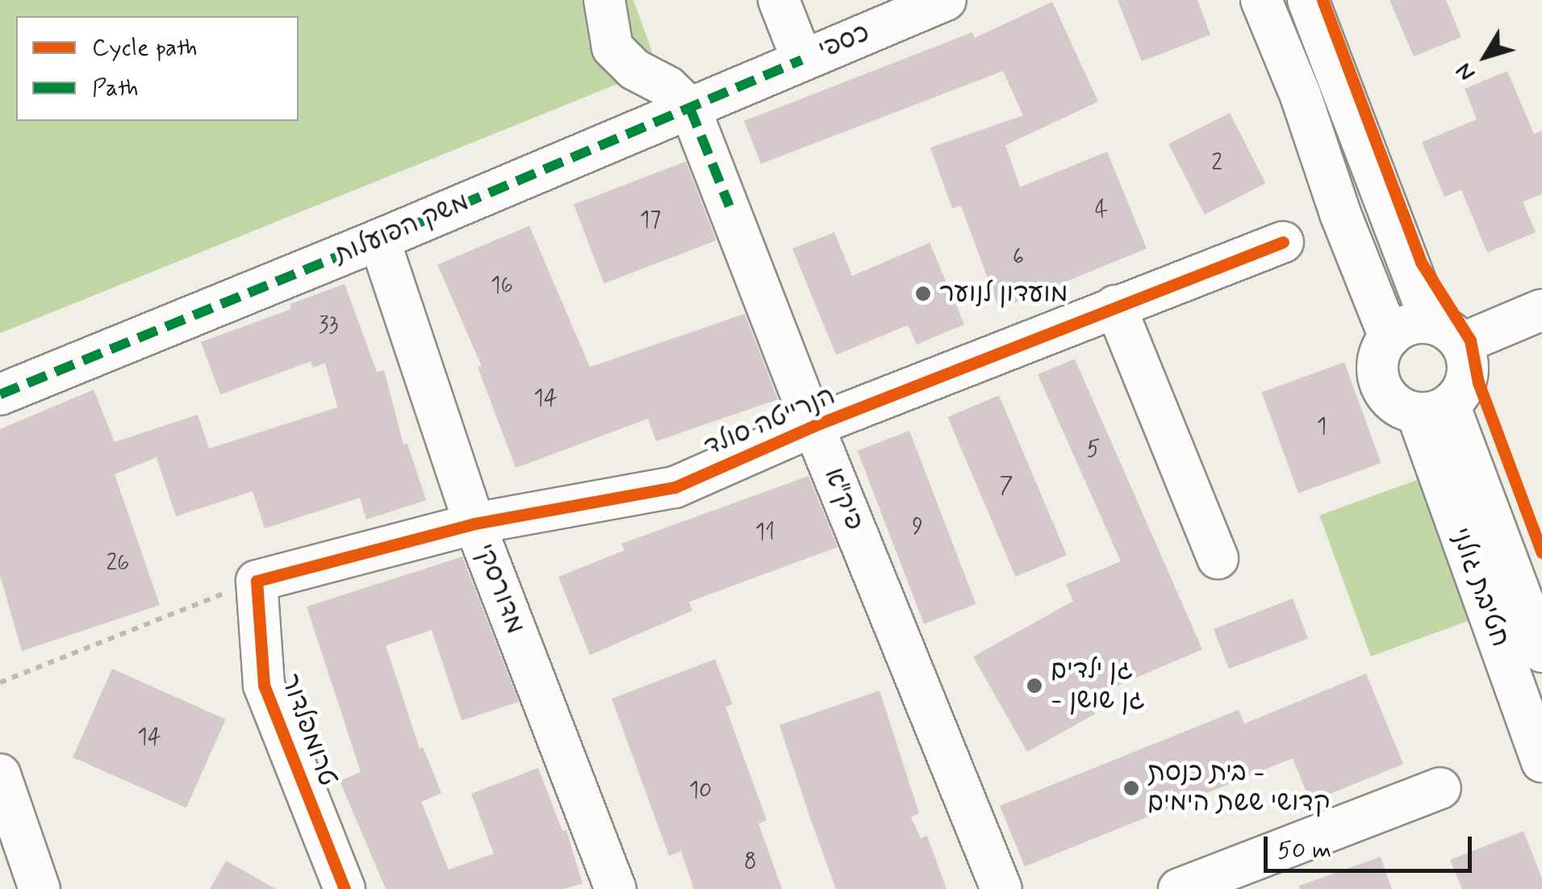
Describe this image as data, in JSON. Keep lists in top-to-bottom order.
{
  "streets": {
    "street": [
      "כספי",
      "משק הפועלות",
      "הנרייטה סולד",
      "פיק\"א",
      "חטיבת גולני",
      "מדורסקי",
      "טרומפלדור"
    ]
  },
  "crossings": [
    ["כספי", "משק הפועלות"],
    ["משק הפועלות", "פיק\"א"],
    ["משק הפועלות", "מדורסקי"],
    ["הנרייטה סולד", "פיק\"א"],
    ["הנרייטה סולד", "מדורסקי"],
    ["הנרייטה סולד", "טרומפלדור"]
  ],
  "places": ["מועדון לנוער", "גן ילדים - גן שושן", "בית כנסת - קדושי ששת הימים"],
  "house_numbers": [
    "2",
    "4",
    "17",
    "6",
    "16",
    "33",
    "14",
    "1",
    "5",
    "7",
    "9",
    "11",
    "26",
    "14",
    "10",
    "8"
  ],
  "legend": ["Cycle path", "Path"],
  "scale_bar": "50 m",
  "north": "bottom left"
}
